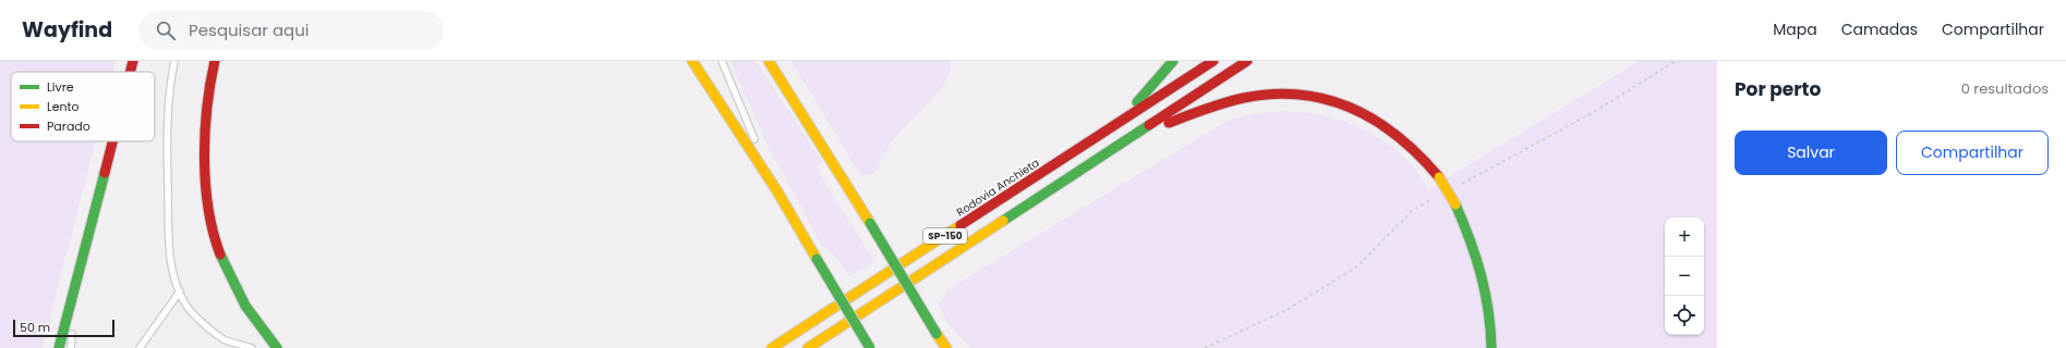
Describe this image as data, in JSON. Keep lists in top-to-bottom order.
{
  "streets": {
    "highway": ["Rodovia Anchieta", "SP-150"]
  },
  "legend": ["Livre", "Lento", "Parado"],
  "scale_bar": "50 m",
  "page": {
    "header": "Wayfind",
    "search": "Pesquisar aqui",
    "nav": ["Mapa", "Camadas", "Compartilhar"],
    "heading": ["Por perto", "0 resultados"],
    "buttons": ["Salvar", "Compartilhar"],
    "map_buttons": ["+", "−"],
    "scale": "50 m"
  }
}
